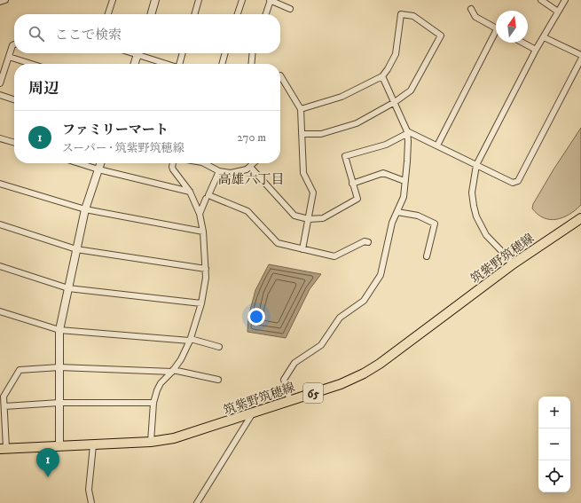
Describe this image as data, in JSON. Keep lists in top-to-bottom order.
{
  "streets": {
    "main road": ["筑紫野筑穂線", "65"]
  },
  "districts": ["高雄六丁目"],
  "north": "top",
  "page": {
    "search": "ここで検索",
    "heading": "周辺",
    "list": [
      {
        "mark": "1",
        "name": "ファミリーマート",
        "note": "スーパー · 筑紫野筑穂線",
        "value": "270 m"
      }
    ],
    "map_buttons": ["+", "−"],
    "pins": "1"
  }
}
